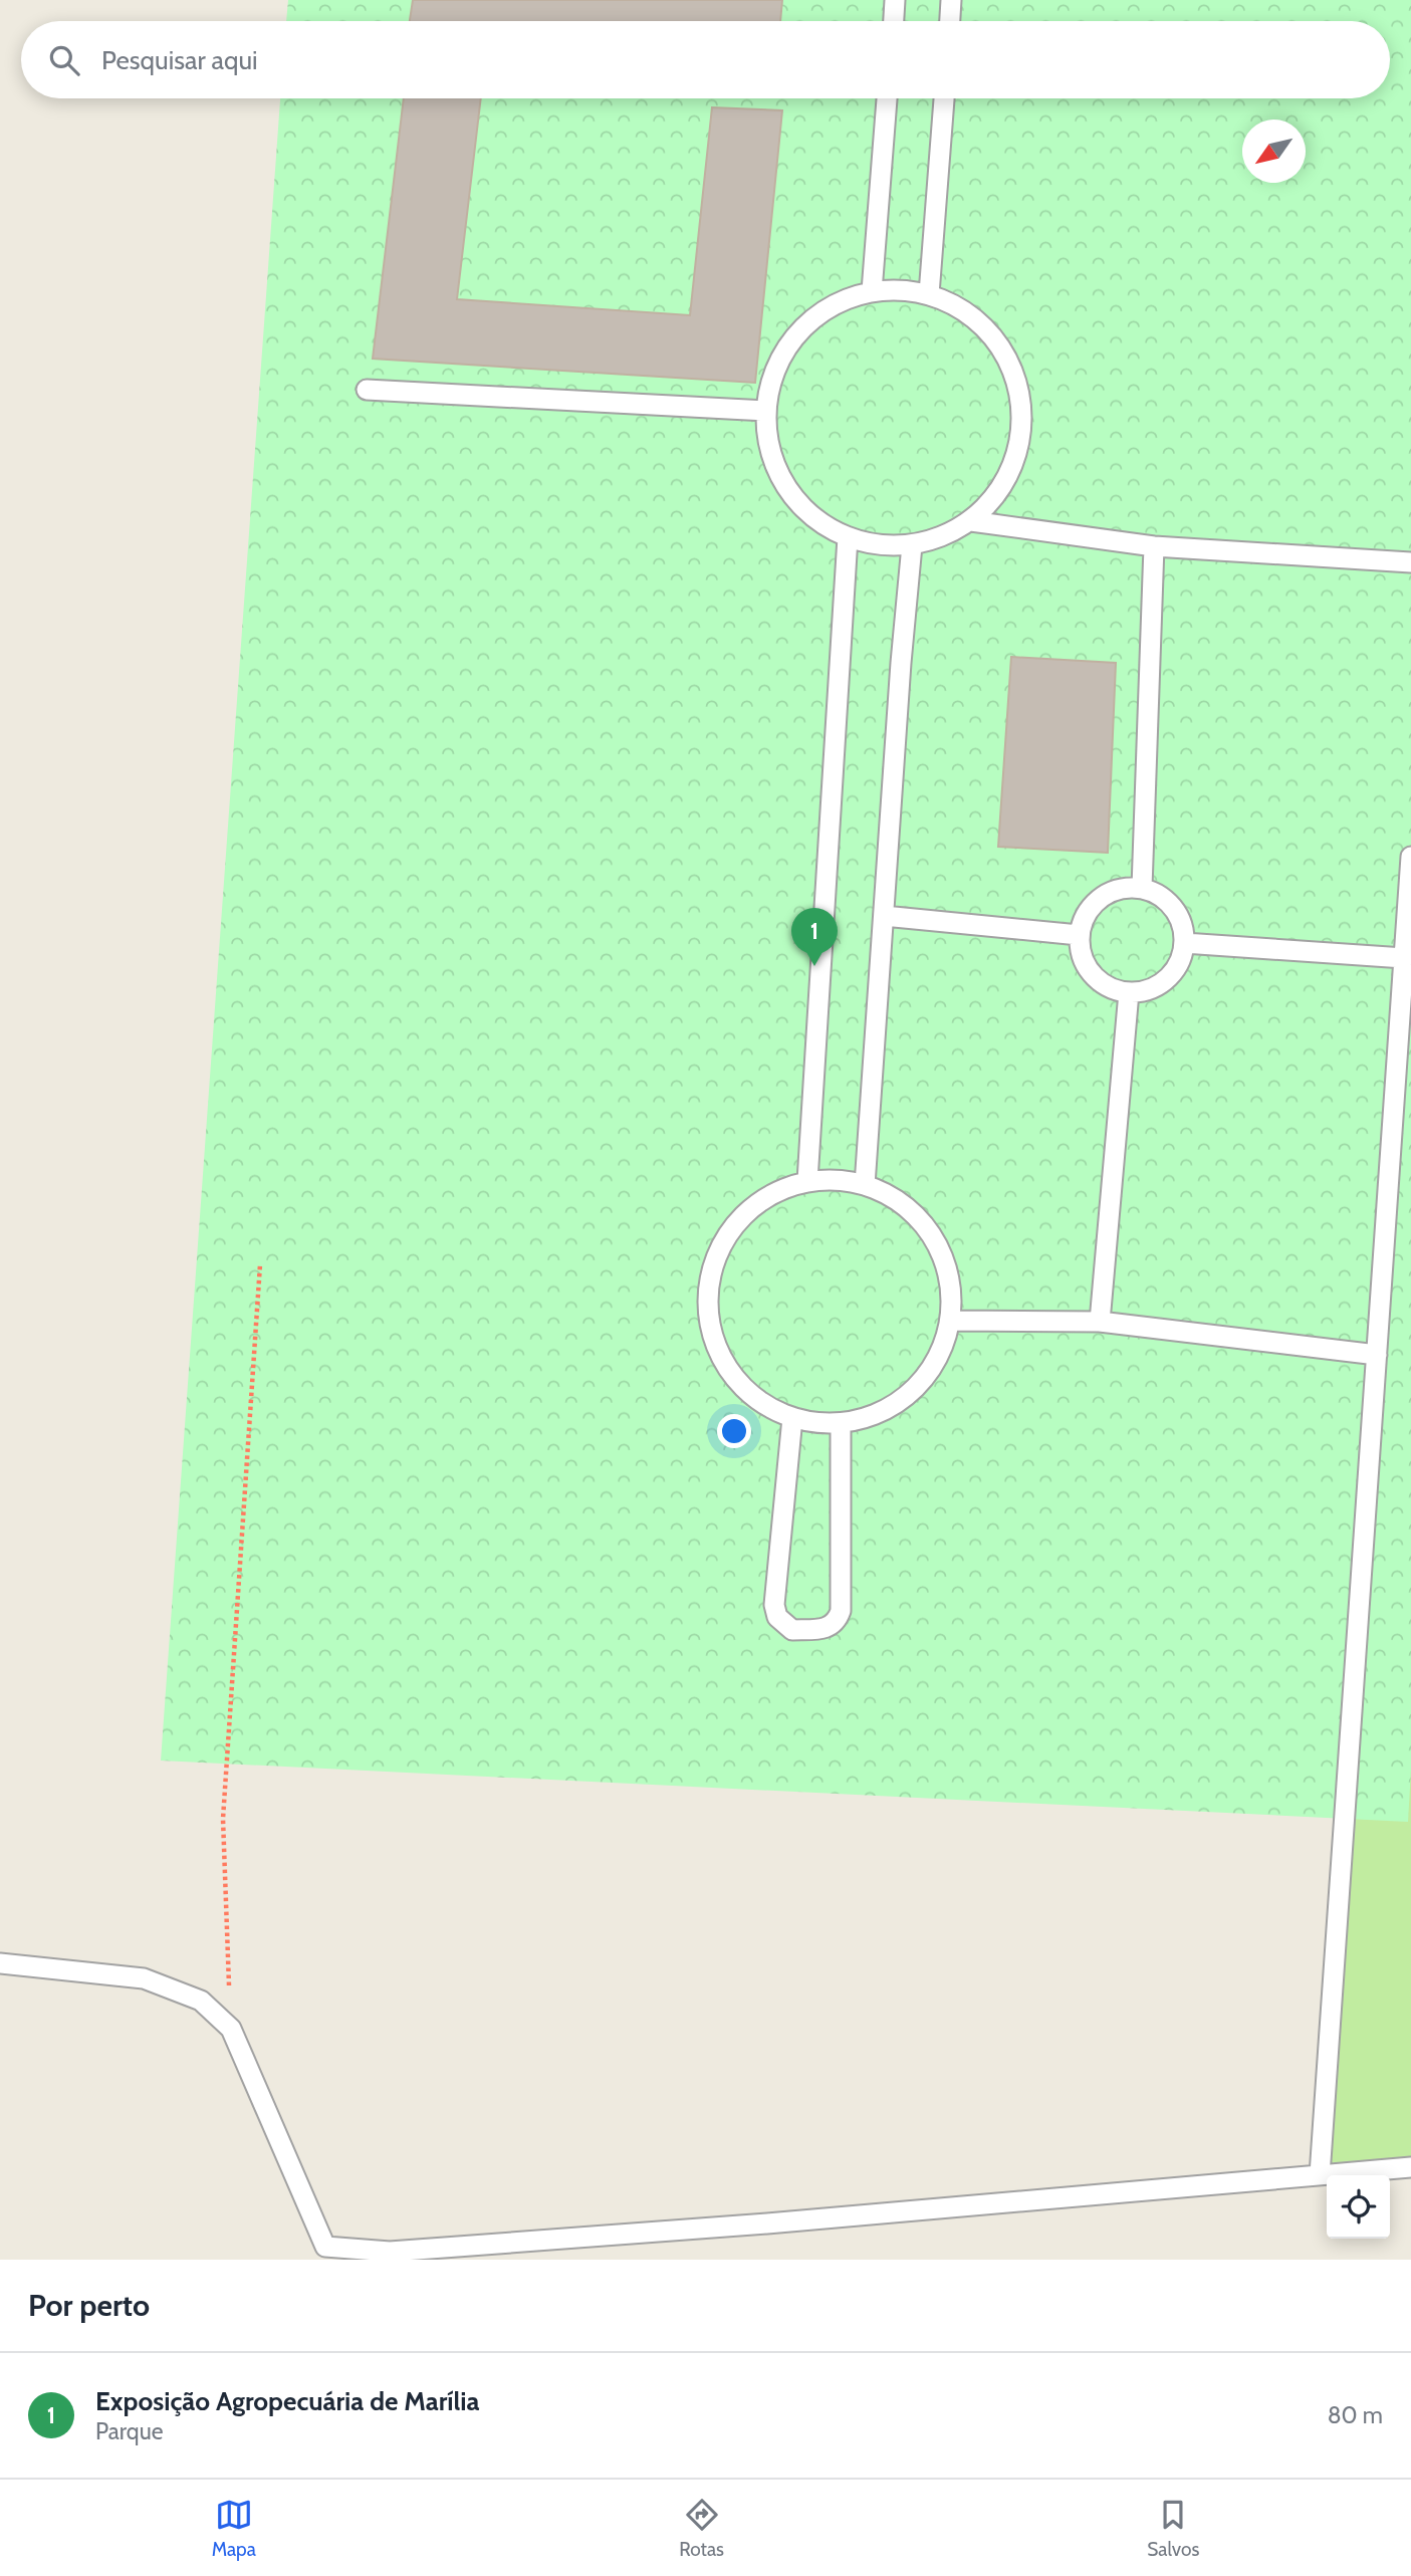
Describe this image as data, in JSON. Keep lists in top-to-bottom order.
{
  "north": "bottom left",
  "page": {
    "search": "Pesquisar aqui",
    "pins": "1",
    "heading": "Por perto",
    "list": [
      {
        "mark": "1",
        "name": "Exposição Agropecuária de Marília",
        "note": "Parque",
        "value": "80 m"
      }
    ],
    "nav": ["Mapa", "Rotas", "Salvos"]
  }
}
